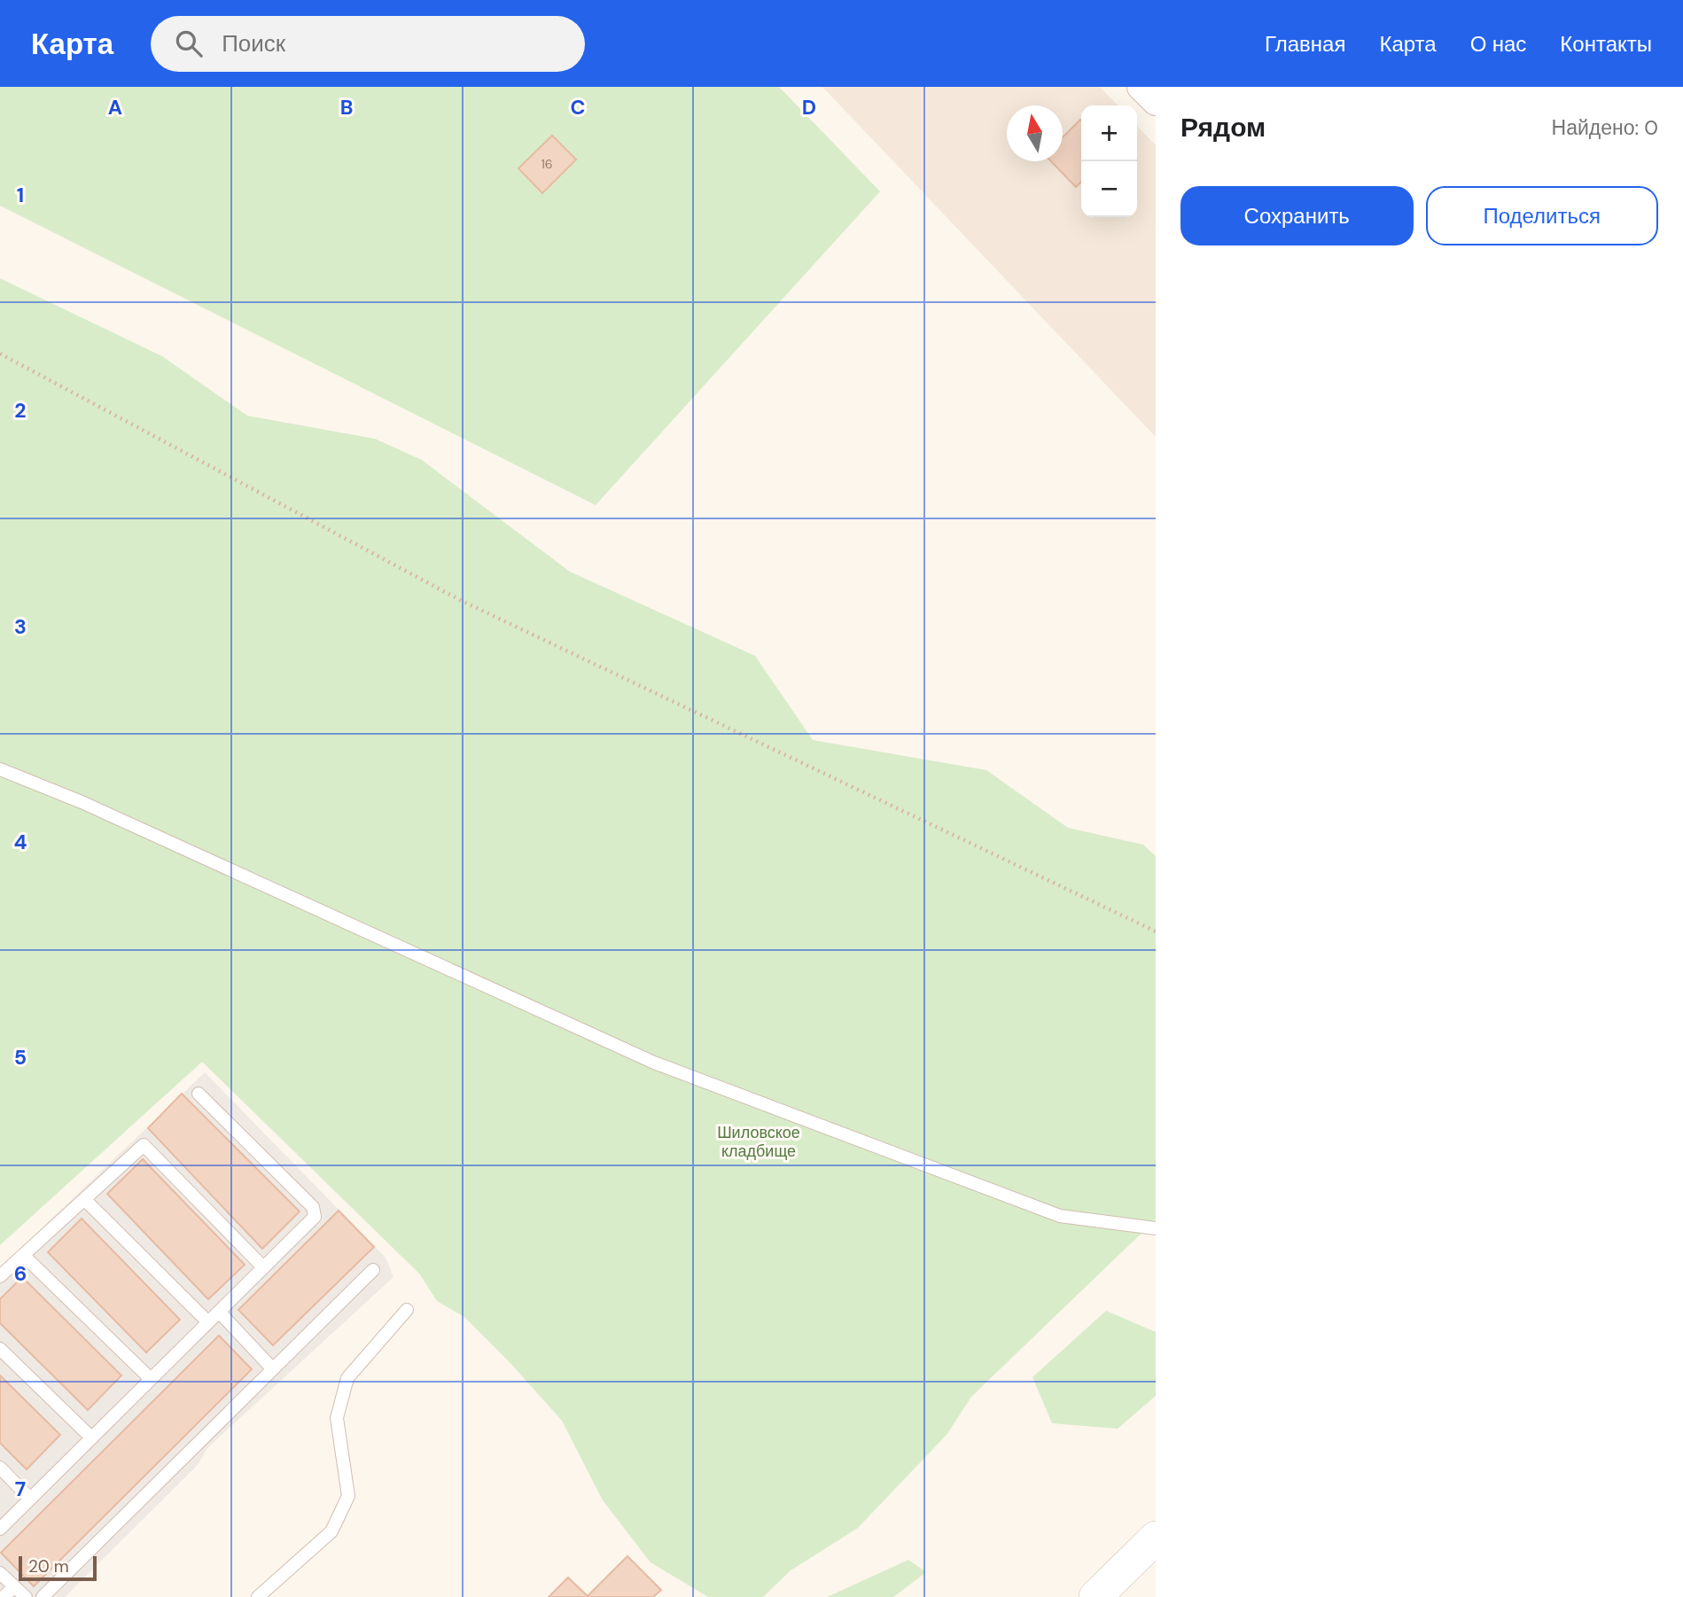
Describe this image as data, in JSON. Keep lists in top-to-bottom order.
{
  "parks": ["Шиловское кладбище"],
  "house_numbers": ["16"],
  "scale_bar": "20 m",
  "north": "top",
  "page": {
    "header": "Карта",
    "search": "Поиск",
    "nav": [
      "Главная",
      "Карта",
      "О нас",
      "Контакты"
    ],
    "heading": ["Рядом", "Найдено: 0"],
    "map_buttons": ["+", "−"],
    "buttons": ["Сохранить", "Поделиться"],
    "scale": "20 m"
  },
  "grid": {
    "columns": [
      "A",
      "B",
      "C",
      "D"
    ],
    "rows": [
      "1",
      "2",
      "3",
      "4",
      "5",
      "6",
      "7"
    ]
  }
}
